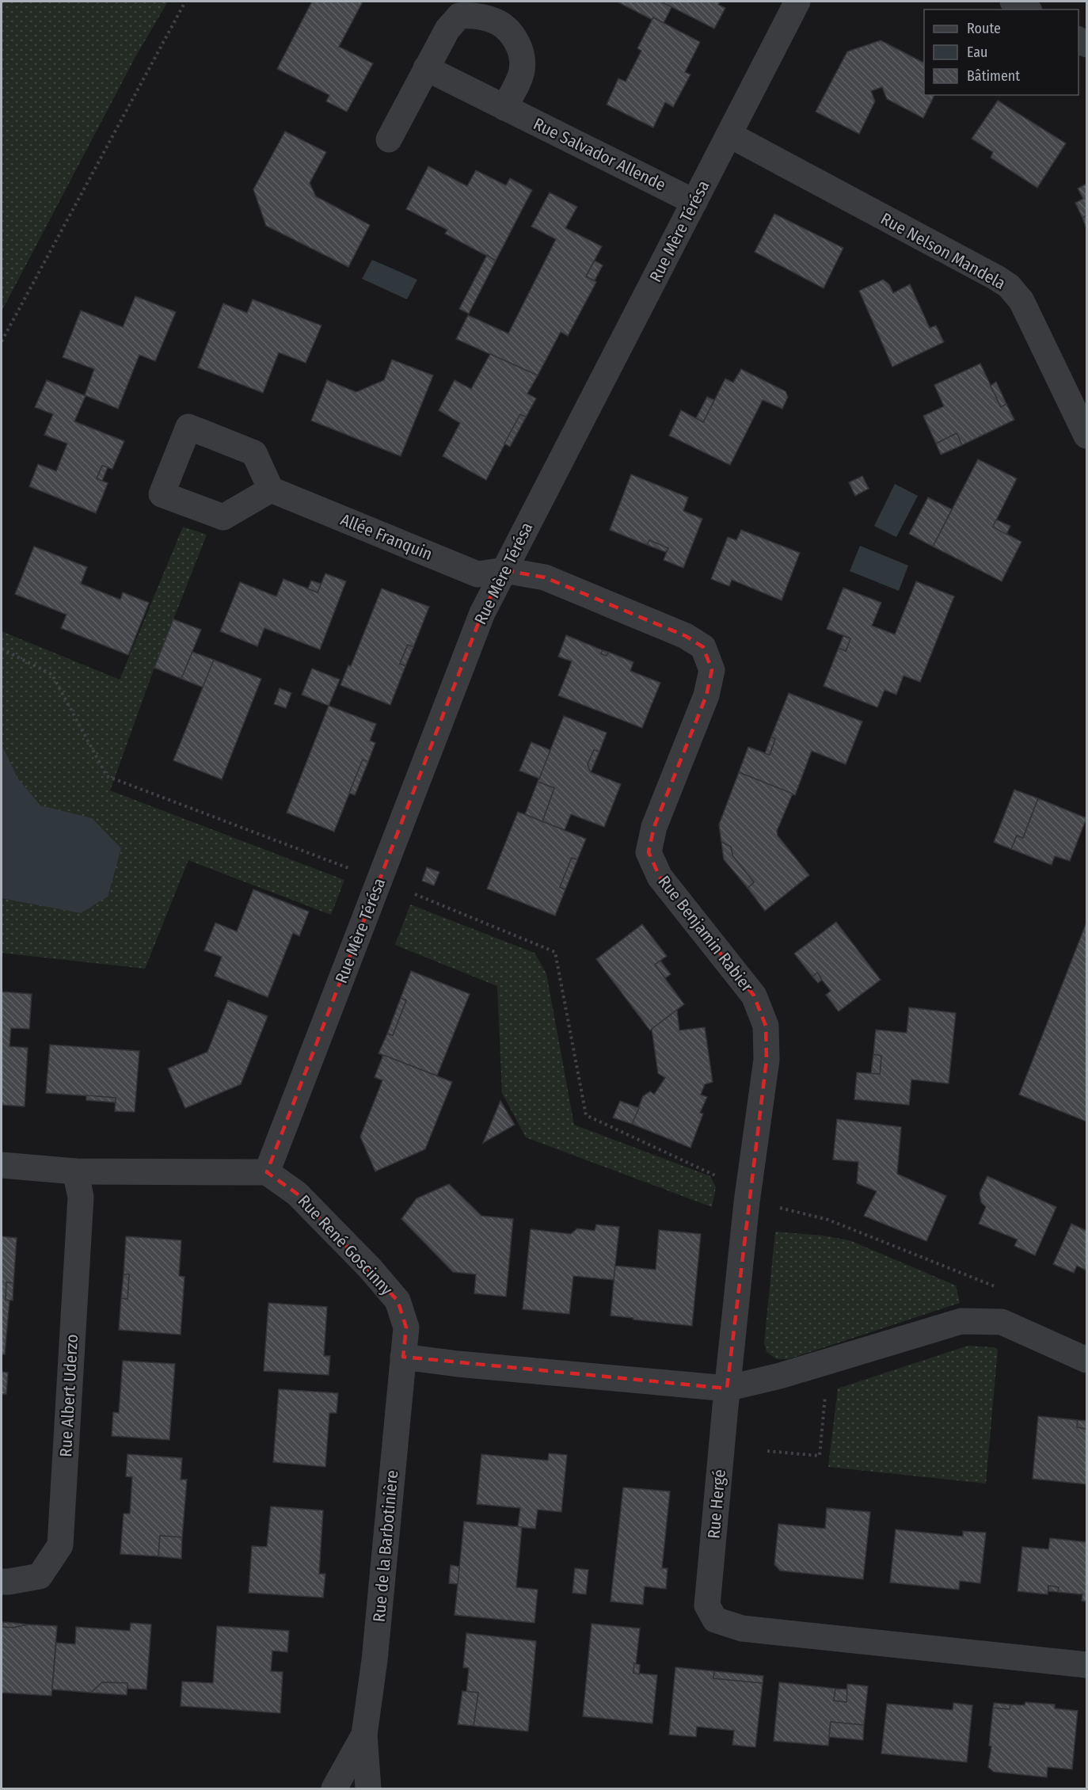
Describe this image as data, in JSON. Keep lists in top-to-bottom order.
{
  "streets": {
    "street": [
      "Rue Salvador Allende",
      "Rue Mère Térésa",
      "Rue Nelson Mandela",
      "Allée Franquin",
      "Rue Benjamin Rabier",
      "Rue René Goscinny",
      "Rue Albert Uderzo",
      "Rue Hergé",
      "Rue de la Barbotinière"
    ]
  },
  "crossings": [
    ["Rue Salvador Allende", "Rue Mère Térésa"],
    ["Rue Mère Térésa", "Rue Nelson Mandela"],
    ["Rue Mère Térésa", "Allée Franquin"],
    ["Rue Mère Térésa", "Rue Benjamin Rabier"],
    ["Rue Mère Térésa", "Rue René Goscinny"],
    ["Allée Franquin", "Rue Benjamin Rabier"],
    ["Rue Benjamin Rabier", "Rue Hergé"],
    ["Rue René Goscinny", "Rue de la Barbotinière"]
  ],
  "legend": ["Route", "Eau", "Bâtiment"]
}
